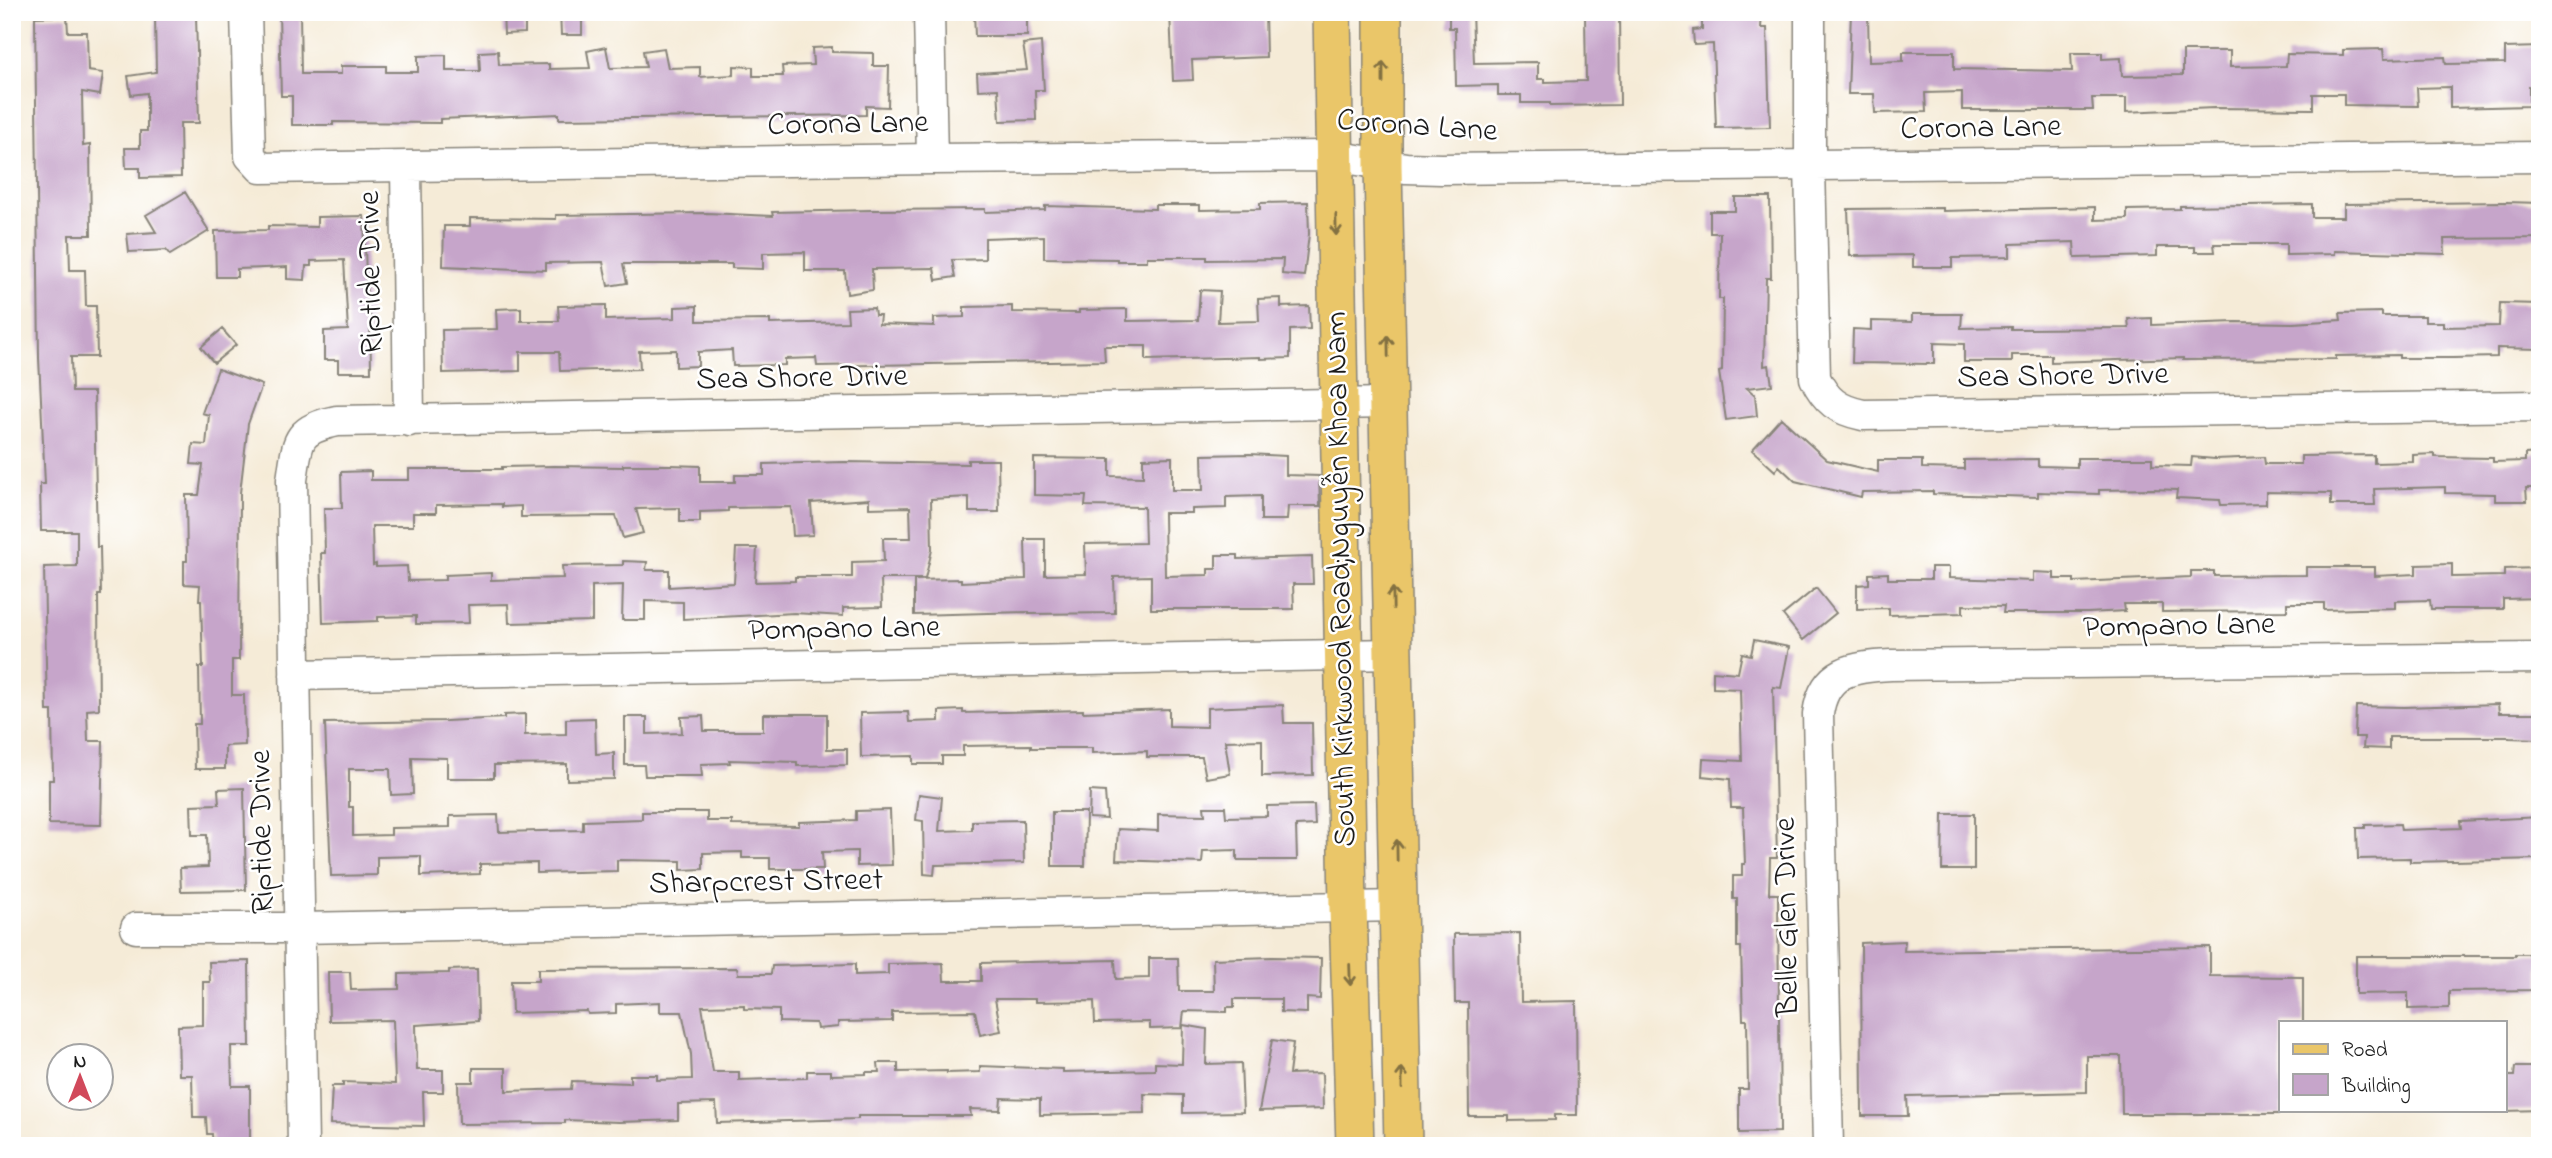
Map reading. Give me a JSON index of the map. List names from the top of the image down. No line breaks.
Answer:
{"streets":{"main road":["South Kirkwood Road;Nguyễn Khoa Nam"],"street":["Corona Lane","Riptide Drive","Sea Shore Drive","Pompano Lane","Sharpcrest Street","Belle Glen Drive"]},"crossings":[["Corona Lane","Riptide Drive"],["Corona Lane","Sea Shore Drive"],["Corona Lane","South Kirkwood Road;Nguyễn Khoa Nam"],["Riptide Drive","Sea Shore Drive"],["Riptide Drive","Pompano Lane"],["Riptide Drive","Sharpcrest Street"],["Sea Shore Drive","South Kirkwood Road;Nguyễn Khoa Nam"],["South Kirkwood Road;Nguyễn Khoa Nam","Pompano Lane"],["South Kirkwood Road;Nguyễn Khoa Nam","Sharpcrest Street"],["Pompano Lane","Belle Glen Drive"]],"legend":["Road","Building"],"north":"top"}
